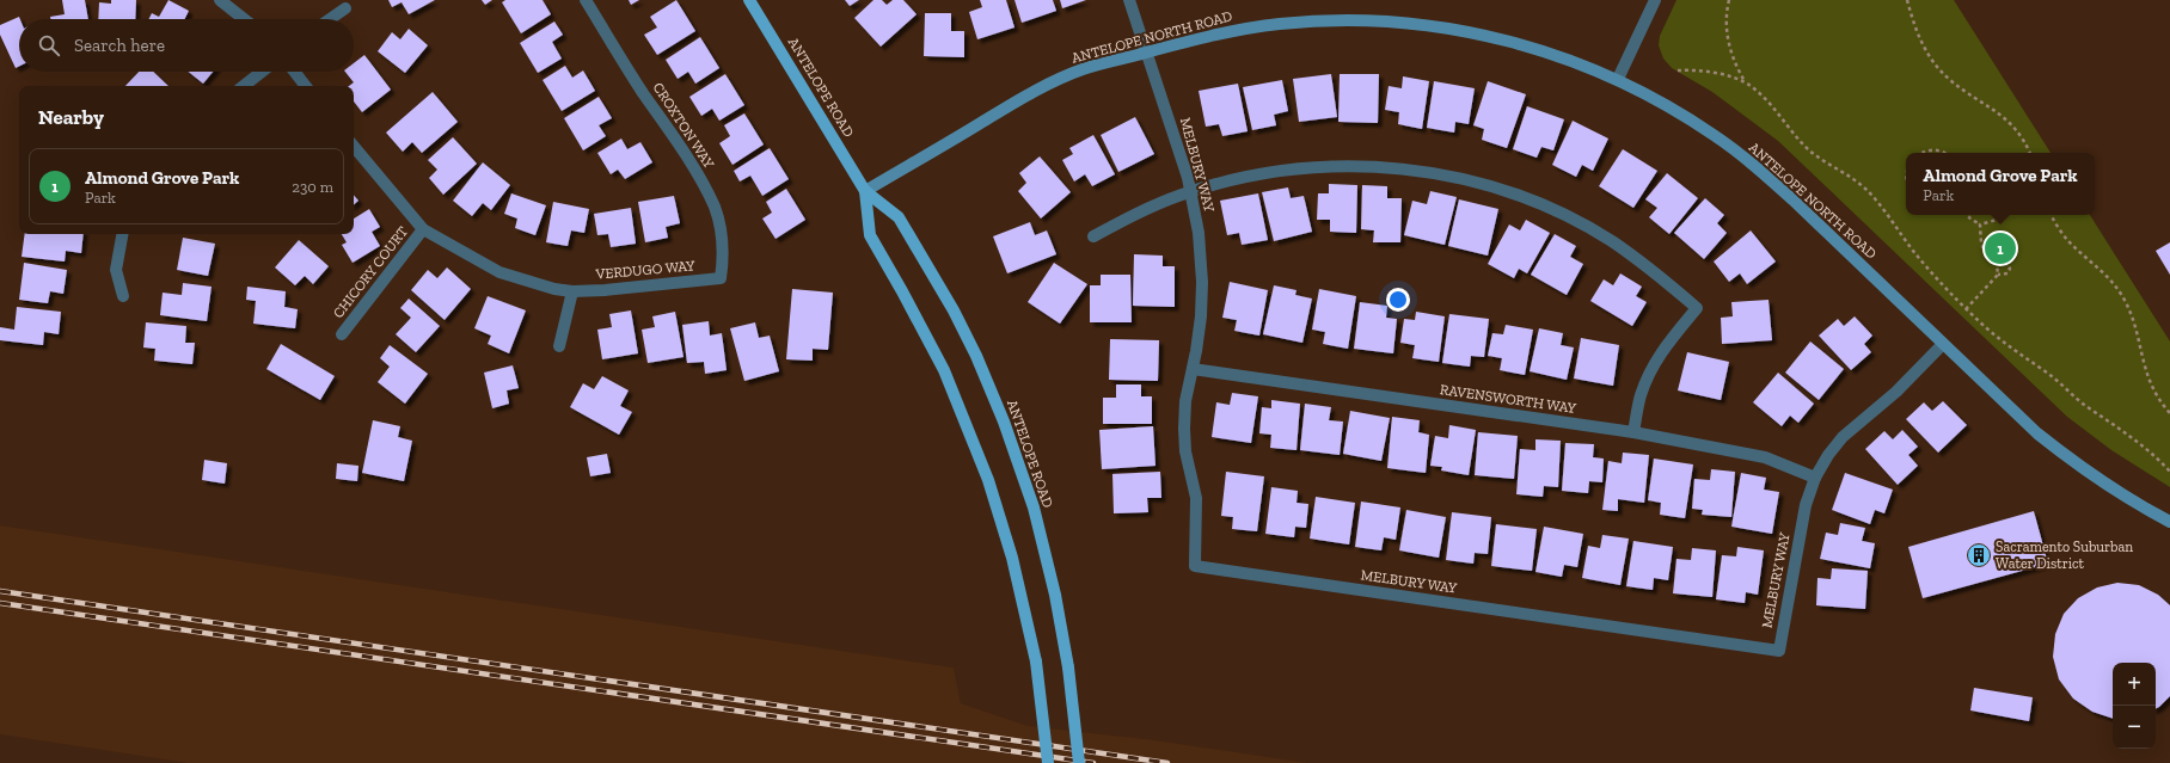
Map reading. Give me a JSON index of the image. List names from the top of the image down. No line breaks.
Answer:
{"streets":{"main road":["ANTELOPE NORTH ROAD","ANTELOPE ROAD"],"street":["CROXTON WAY","MELBURY WAY","VERDUGO WAY","CHICORY COURT","RAVENSWORTH WAY"]},"crossings":[["ANTELOPE NORTH ROAD","ANTELOPE ROAD"],["ANTELOPE NORTH ROAD","MELBURY WAY"],["CROXTON WAY","VERDUGO WAY"],["MELBURY WAY","RAVENSWORTH WAY"],["VERDUGO WAY","CHICORY COURT"]],"places":{"building":["Sacramento Suburban Water District"]},"page":{"search":"Search here","heading":"Nearby","list":[{"mark":"1","name":"Almond Grove Park","note":"Park","value":"230 m"}],"popup":["Almond Grove Park","Park"],"pins":"1","map_buttons":["+","−"]}}
